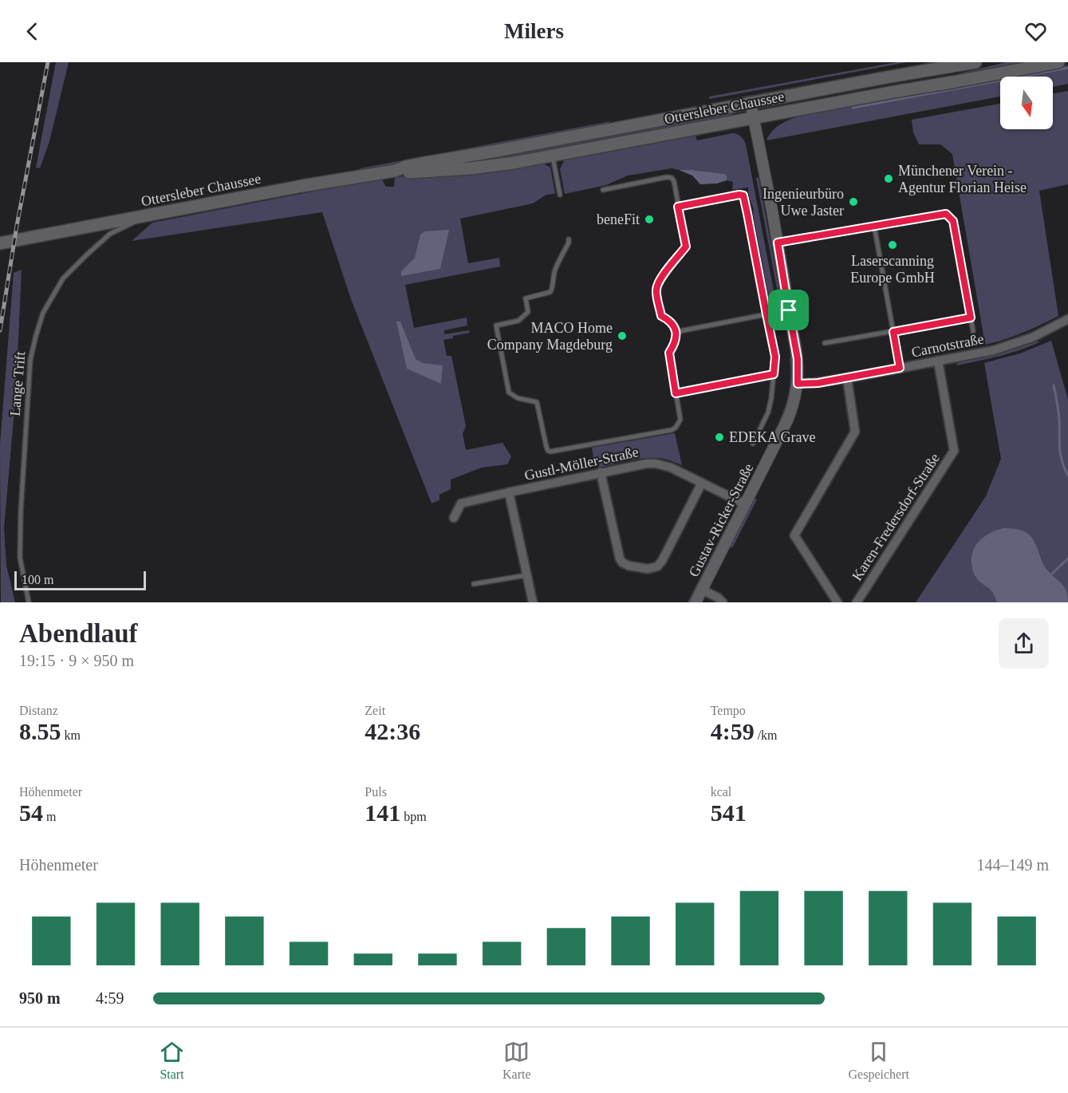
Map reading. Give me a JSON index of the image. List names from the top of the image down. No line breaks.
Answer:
{"streets":{"main road":["Ottersleber Chaussee"],"street":["Carnotstraße","Gustl-Möller-Straße","Karen-Fredersdorf-Straße","Gustav-Ricker-Straße"],"lane":["Lange Trift"]},"crossings":[["Ottersleber Chaussee","Lange Trift"],["Ottersleber Chaussee","Gustav-Ricker-Straße"],["Carnotstraße","Karen-Fredersdorf-Straße"],["Carnotstraße","Gustav-Ricker-Straße"],["Gustl-Möller-Straße","Gustav-Ricker-Straße"]],"places":["Münchener Verein - Agentur Florian Heise","Ingenieurbüro Uwe Jaster","beneFit","Laserscanning Europe GmbH","MACO Home Company Magdeburg","EDEKA Grave"],"scale_bar":"100 m","north":"bottom","page":{"header":"Milers","scale":"100 m","heading":["Abendlauf","19:15 · 9 × 950 m"],"stats":[["Distanz","8.55 km"],["Zeit","42:36"],["Tempo","4:59 /km"],["Höhenmeter","54 m"],["Puls","141 bpm"],["kcal","541"]],"chart":["Höhenmeter","144–149 m"],"list":[{"name":"950 m","note":"4:59"}],"tabs":["Start","Karte","Gespeichert"]}}
